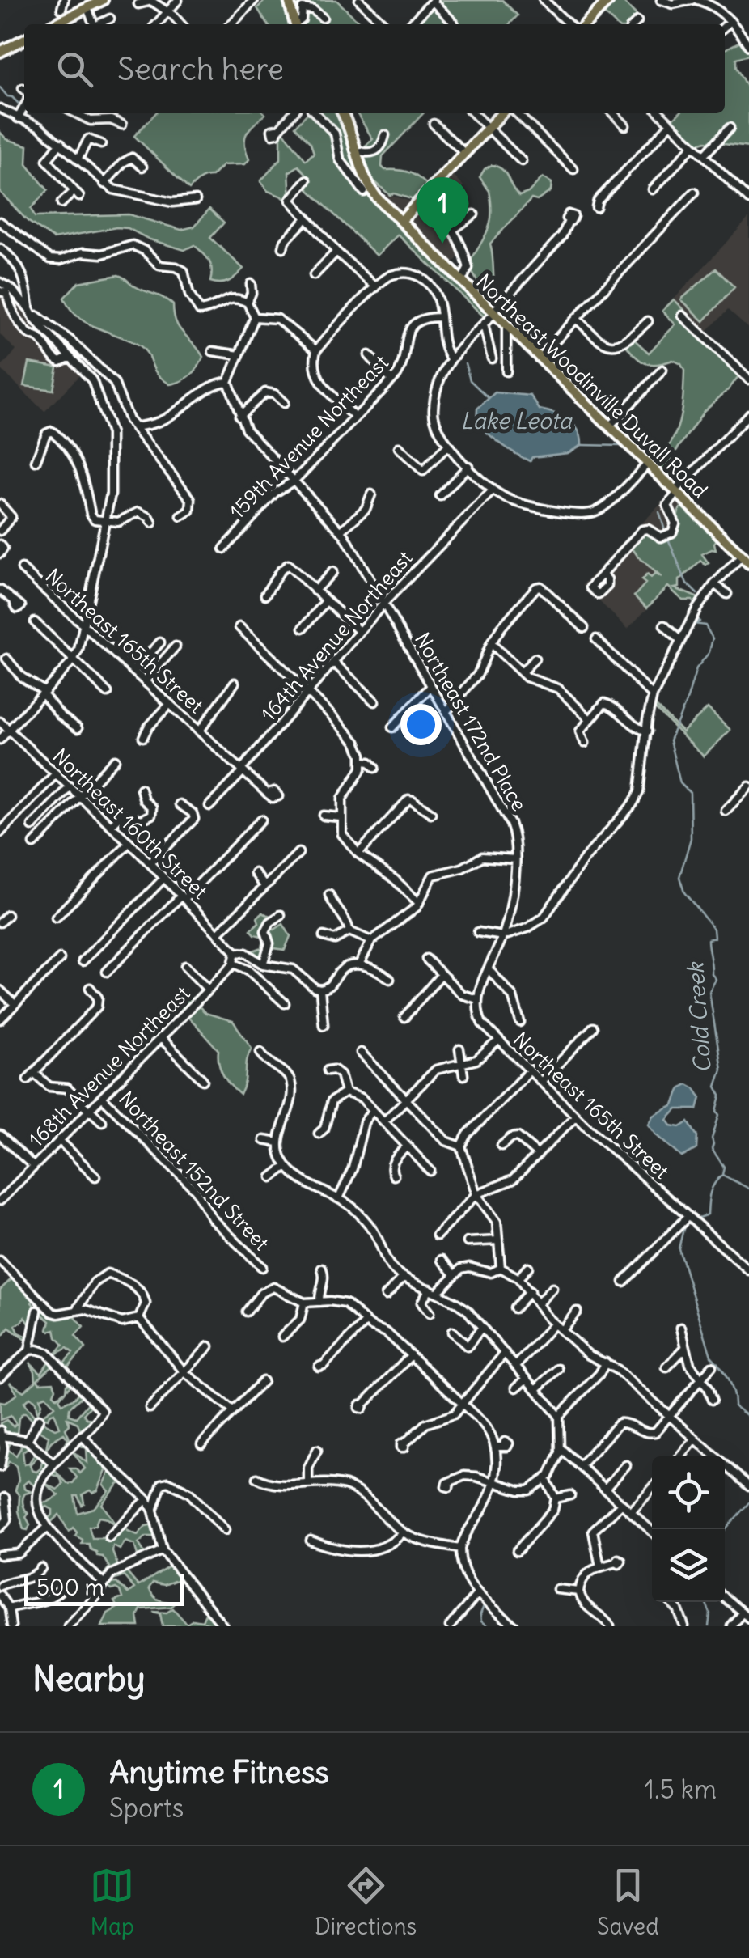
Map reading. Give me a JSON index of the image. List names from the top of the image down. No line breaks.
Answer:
{"streets":{"main road":["Northeast Woodinville Duvall Road"],"street":["159th Avenue Northeast","164th Avenue Northeast","Northeast 165th Street","Northeast 172nd Place","Northeast 160th Street","168th Avenue Northeast","Northeast 152nd Street"]},"crossings":[["159th Avenue Northeast","Northeast 172nd Place"],["164th Avenue Northeast","Northeast 165th Street"],["164th Avenue Northeast","Northeast 172nd Place"],["Northeast 165th Street","Northeast 172nd Place"],["168th Avenue Northeast","Northeast 152nd Street"]],"water":["Lake Leota","Cold Creek"],"scale_bar":"500 m","page":{"search":"Search here","pins":"1","scale":"500 m","heading":"Nearby","list":[{"mark":"1","name":"Anytime Fitness","note":"Sports","value":"1.5 km"}],"nav":["Map","Directions","Saved"]}}
